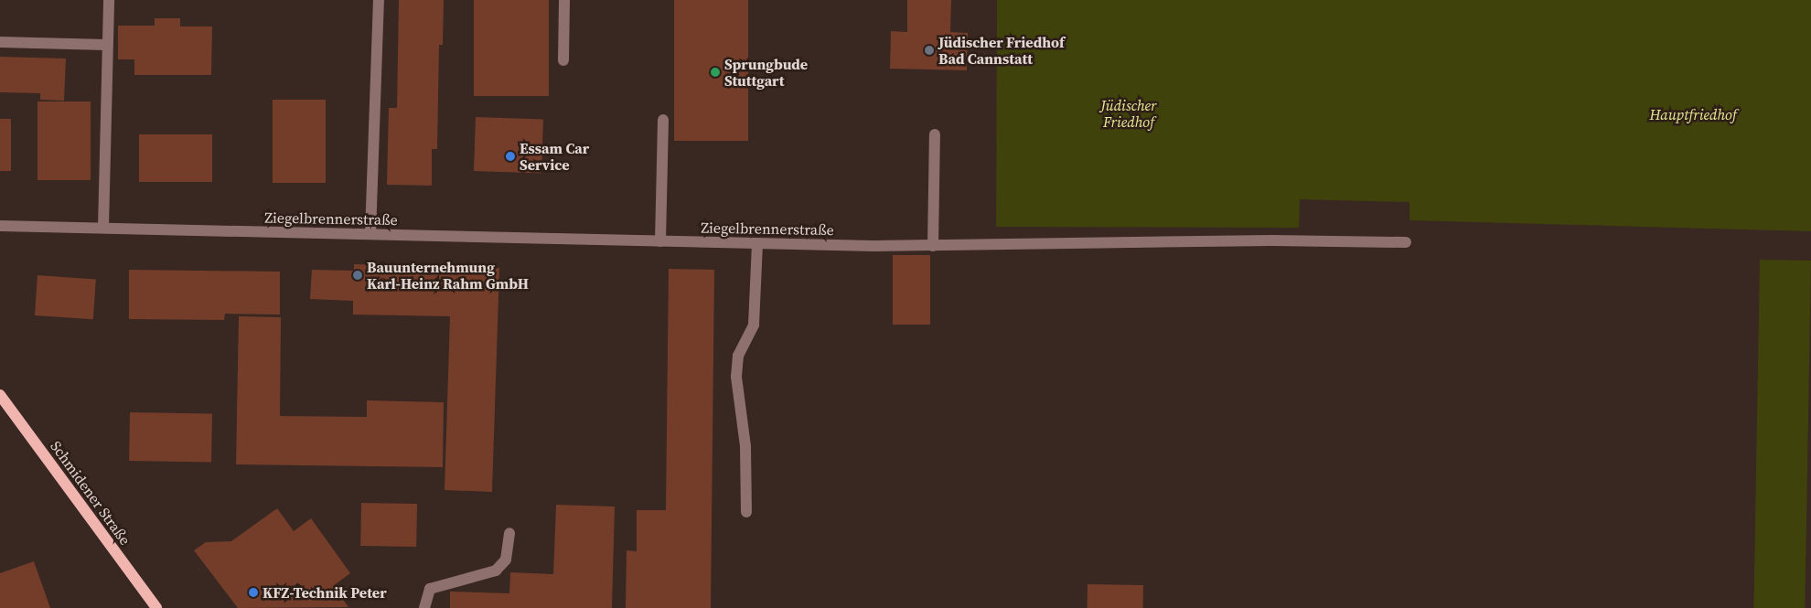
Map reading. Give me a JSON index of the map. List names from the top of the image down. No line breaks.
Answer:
{"streets":{"main road":["Schmidener Straße"],"street":["Ziegelbrennerstraße"]},"parks":["Jüdischer Friedhof","Hauptfriedhof"],"places":["Jüdischer Friedhof Bad Cannstatt","Sprungbude Stuttgart","Essam Car Service","Bauunternehmung Karl-Heinz Rahm GmbH","KFZ-Technik Peter"]}
